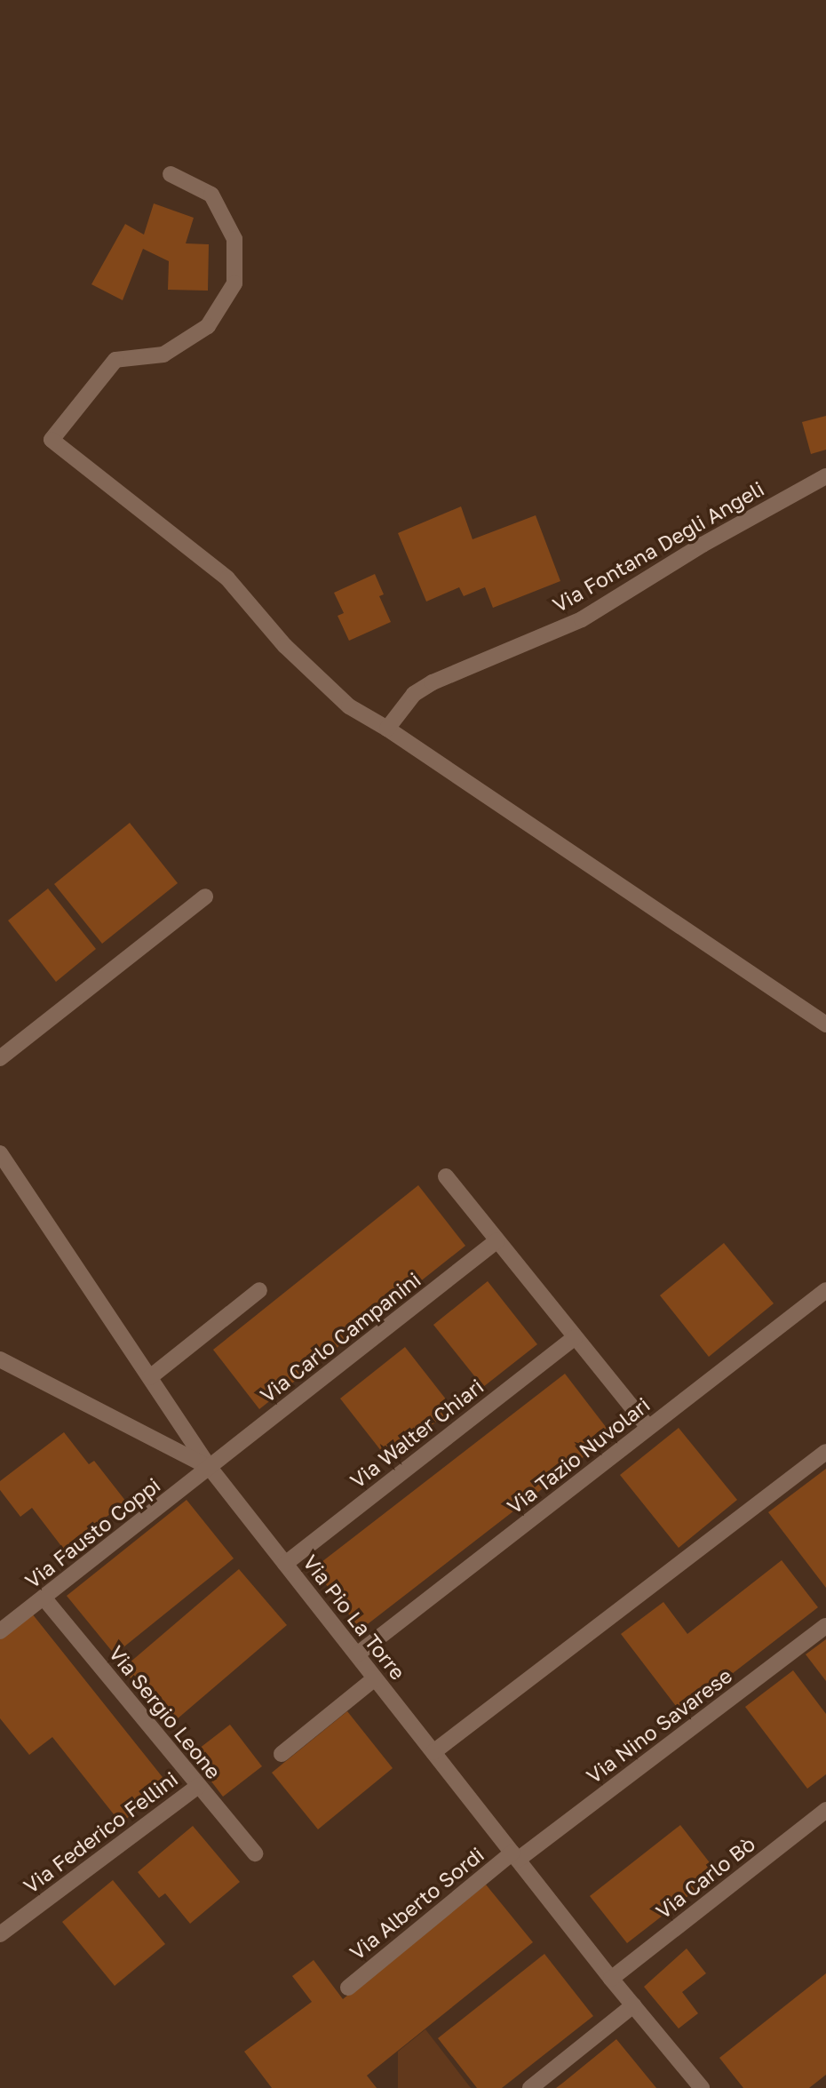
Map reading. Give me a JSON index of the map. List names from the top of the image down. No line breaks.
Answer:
{"streets":{"street":["Via Fontana Degli Angeli","Via Carlo Campanini","Via Walter Chiari","Via Tazio Nuvolari","Via Fausto Coppi","Via Pio La Torre","Via Sergio Leone","Via Nino Savarese","Via Federico Fellini","Via Carlo Bò","Via Alberto Sordi"]},"crossings":[["Via Carlo Campanini","Via Fausto Coppi"],["Via Carlo Campanini","Via Pio La Torre"],["Via Walter Chiari","Via Pio La Torre"],["Via Tazio Nuvolari","Via Pio La Torre"],["Via Fausto Coppi","Via Pio La Torre"],["Via Fausto Coppi","Via Sergio Leone"],["Via Pio La Torre","Via Nino Savarese"],["Via Pio La Torre","Via Carlo Bò"],["Via Pio La Torre","Via Alberto Sordi"],["Via Sergio Leone","Via Federico Fellini"],["Via Nino Savarese","Via Alberto Sordi"]]}
